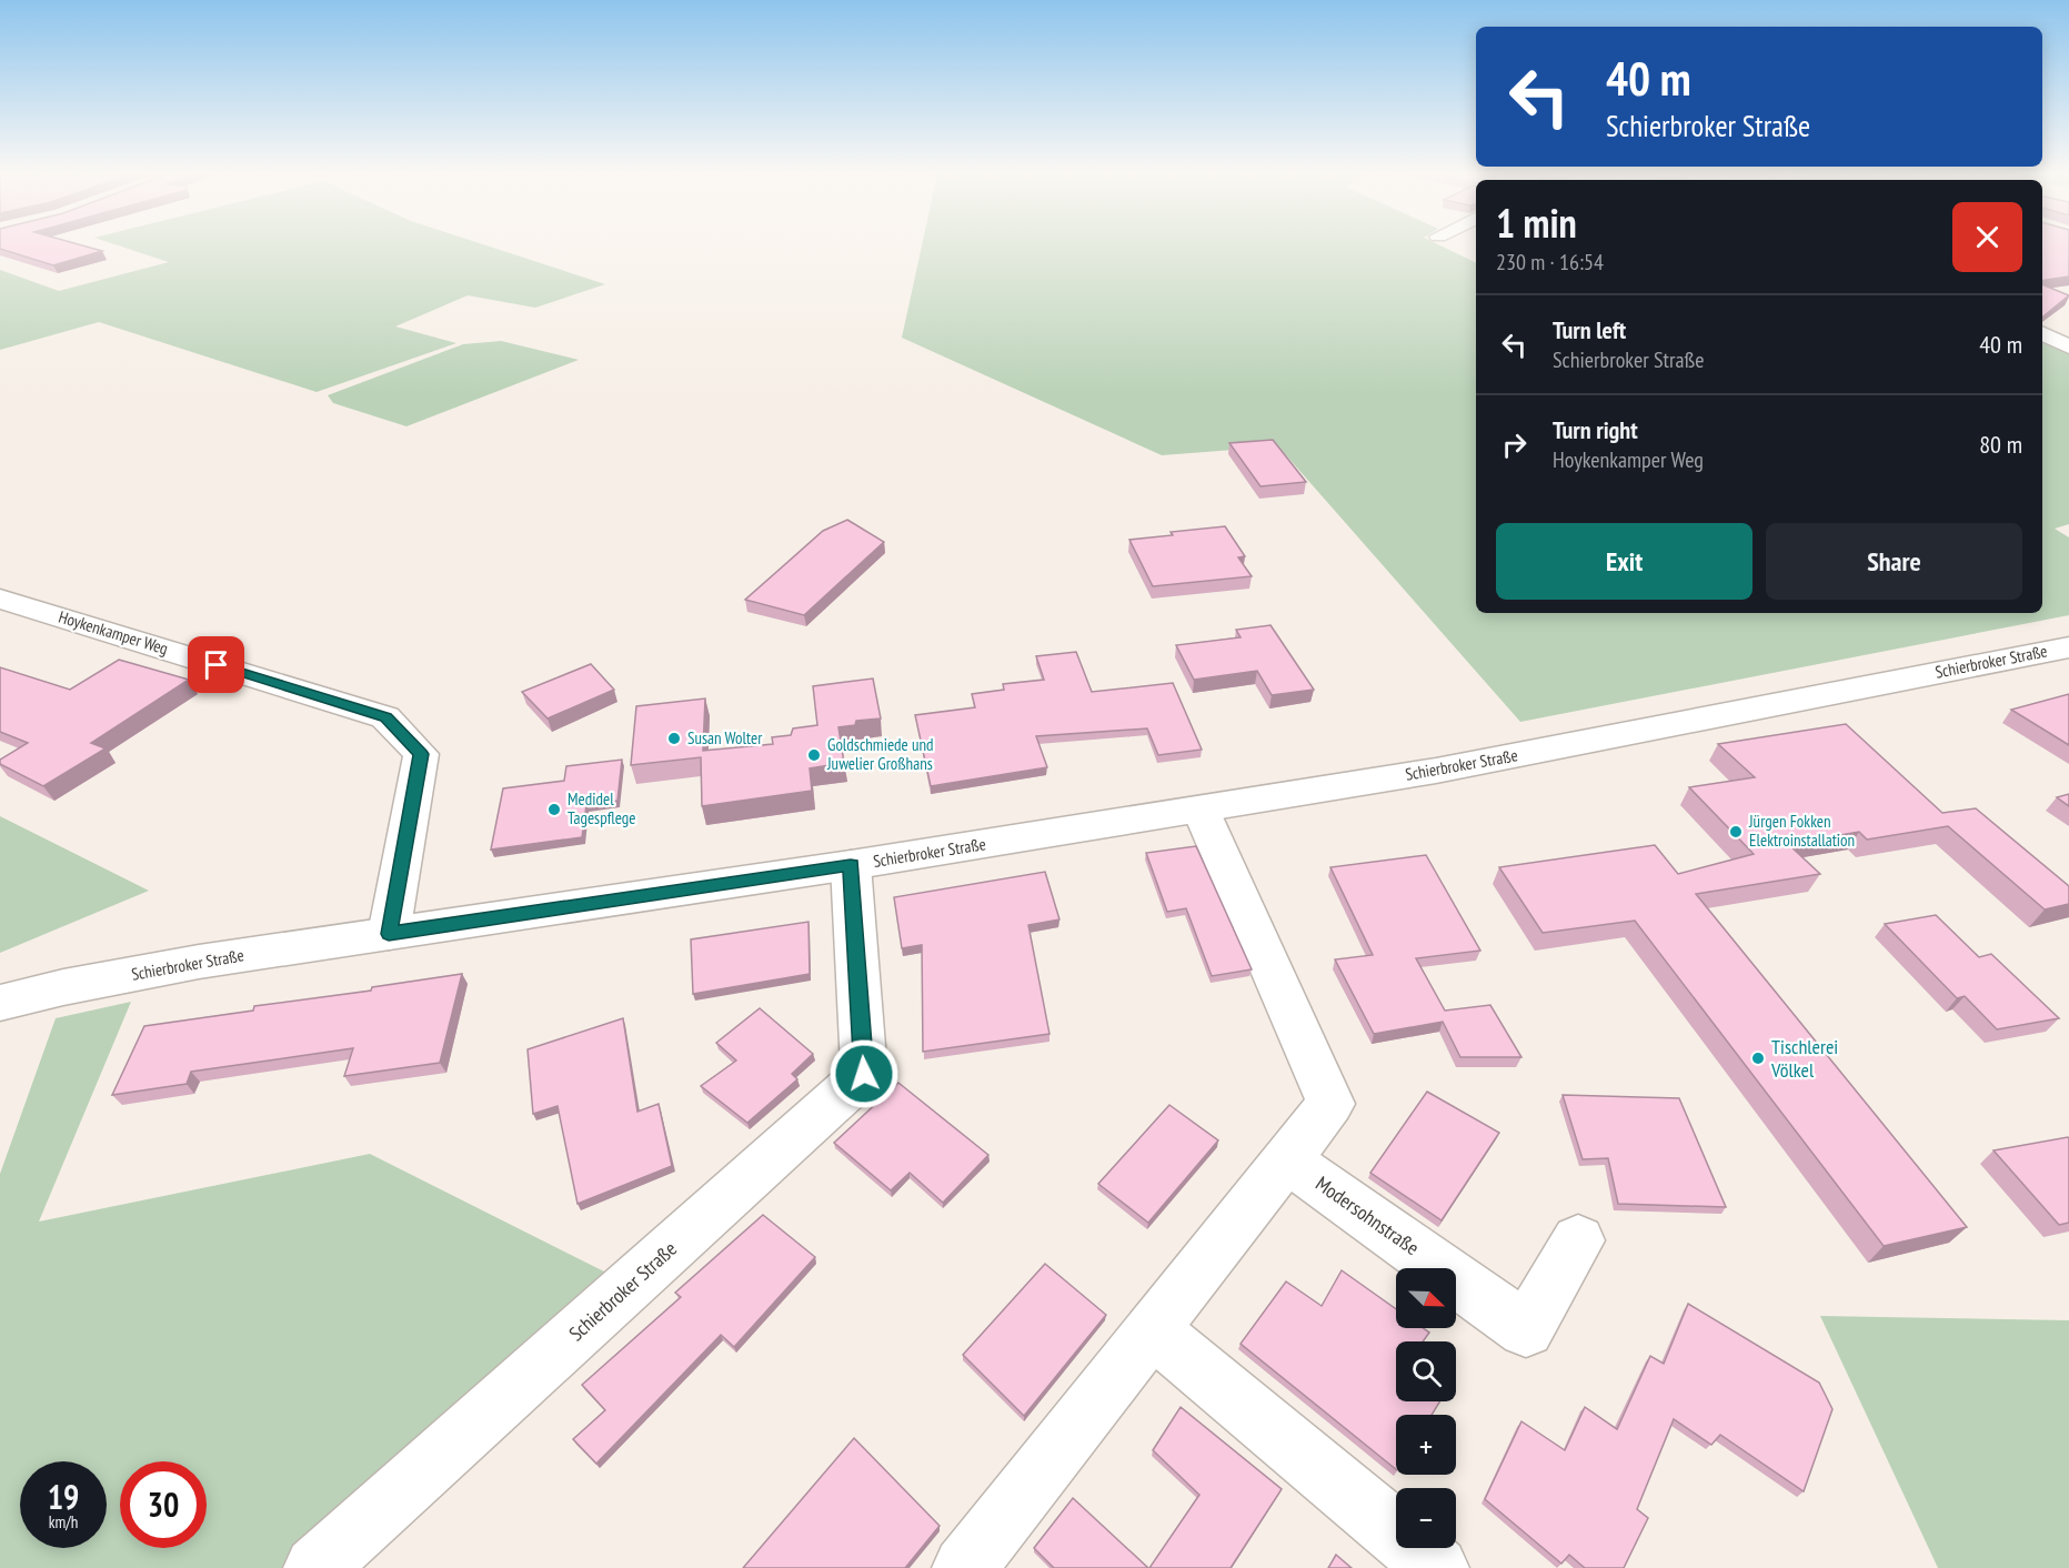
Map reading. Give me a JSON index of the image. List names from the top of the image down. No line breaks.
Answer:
{"streets":{"street":["Hoykenkamper Weg","Schierbroker Straße","Modersohnstraße"]},"crossings":[["Hoykenkamper Weg","Schierbroker Straße"]],"places":["Susan Wolter","Goldschmiede und Juwelier Großhans","Medidel Tagespflege","Jürgen Fokken Elektroinstallation","Tischlerei Völkel"],"north":"bottom right","page":{"turn":["40 m","Schierbroker Straße"],"heading":["1 min","230 m · 16:54"],"list":[{"name":"Turn left","note":"Schierbroker Straße","value":"40 m"},{"name":"Turn right","note":"Hoykenkamper Weg","value":"80 m"}],"buttons":["Exit","Share"],"map_buttons":["+","−"],"speed":"19 km/h","limit":"30"}}
